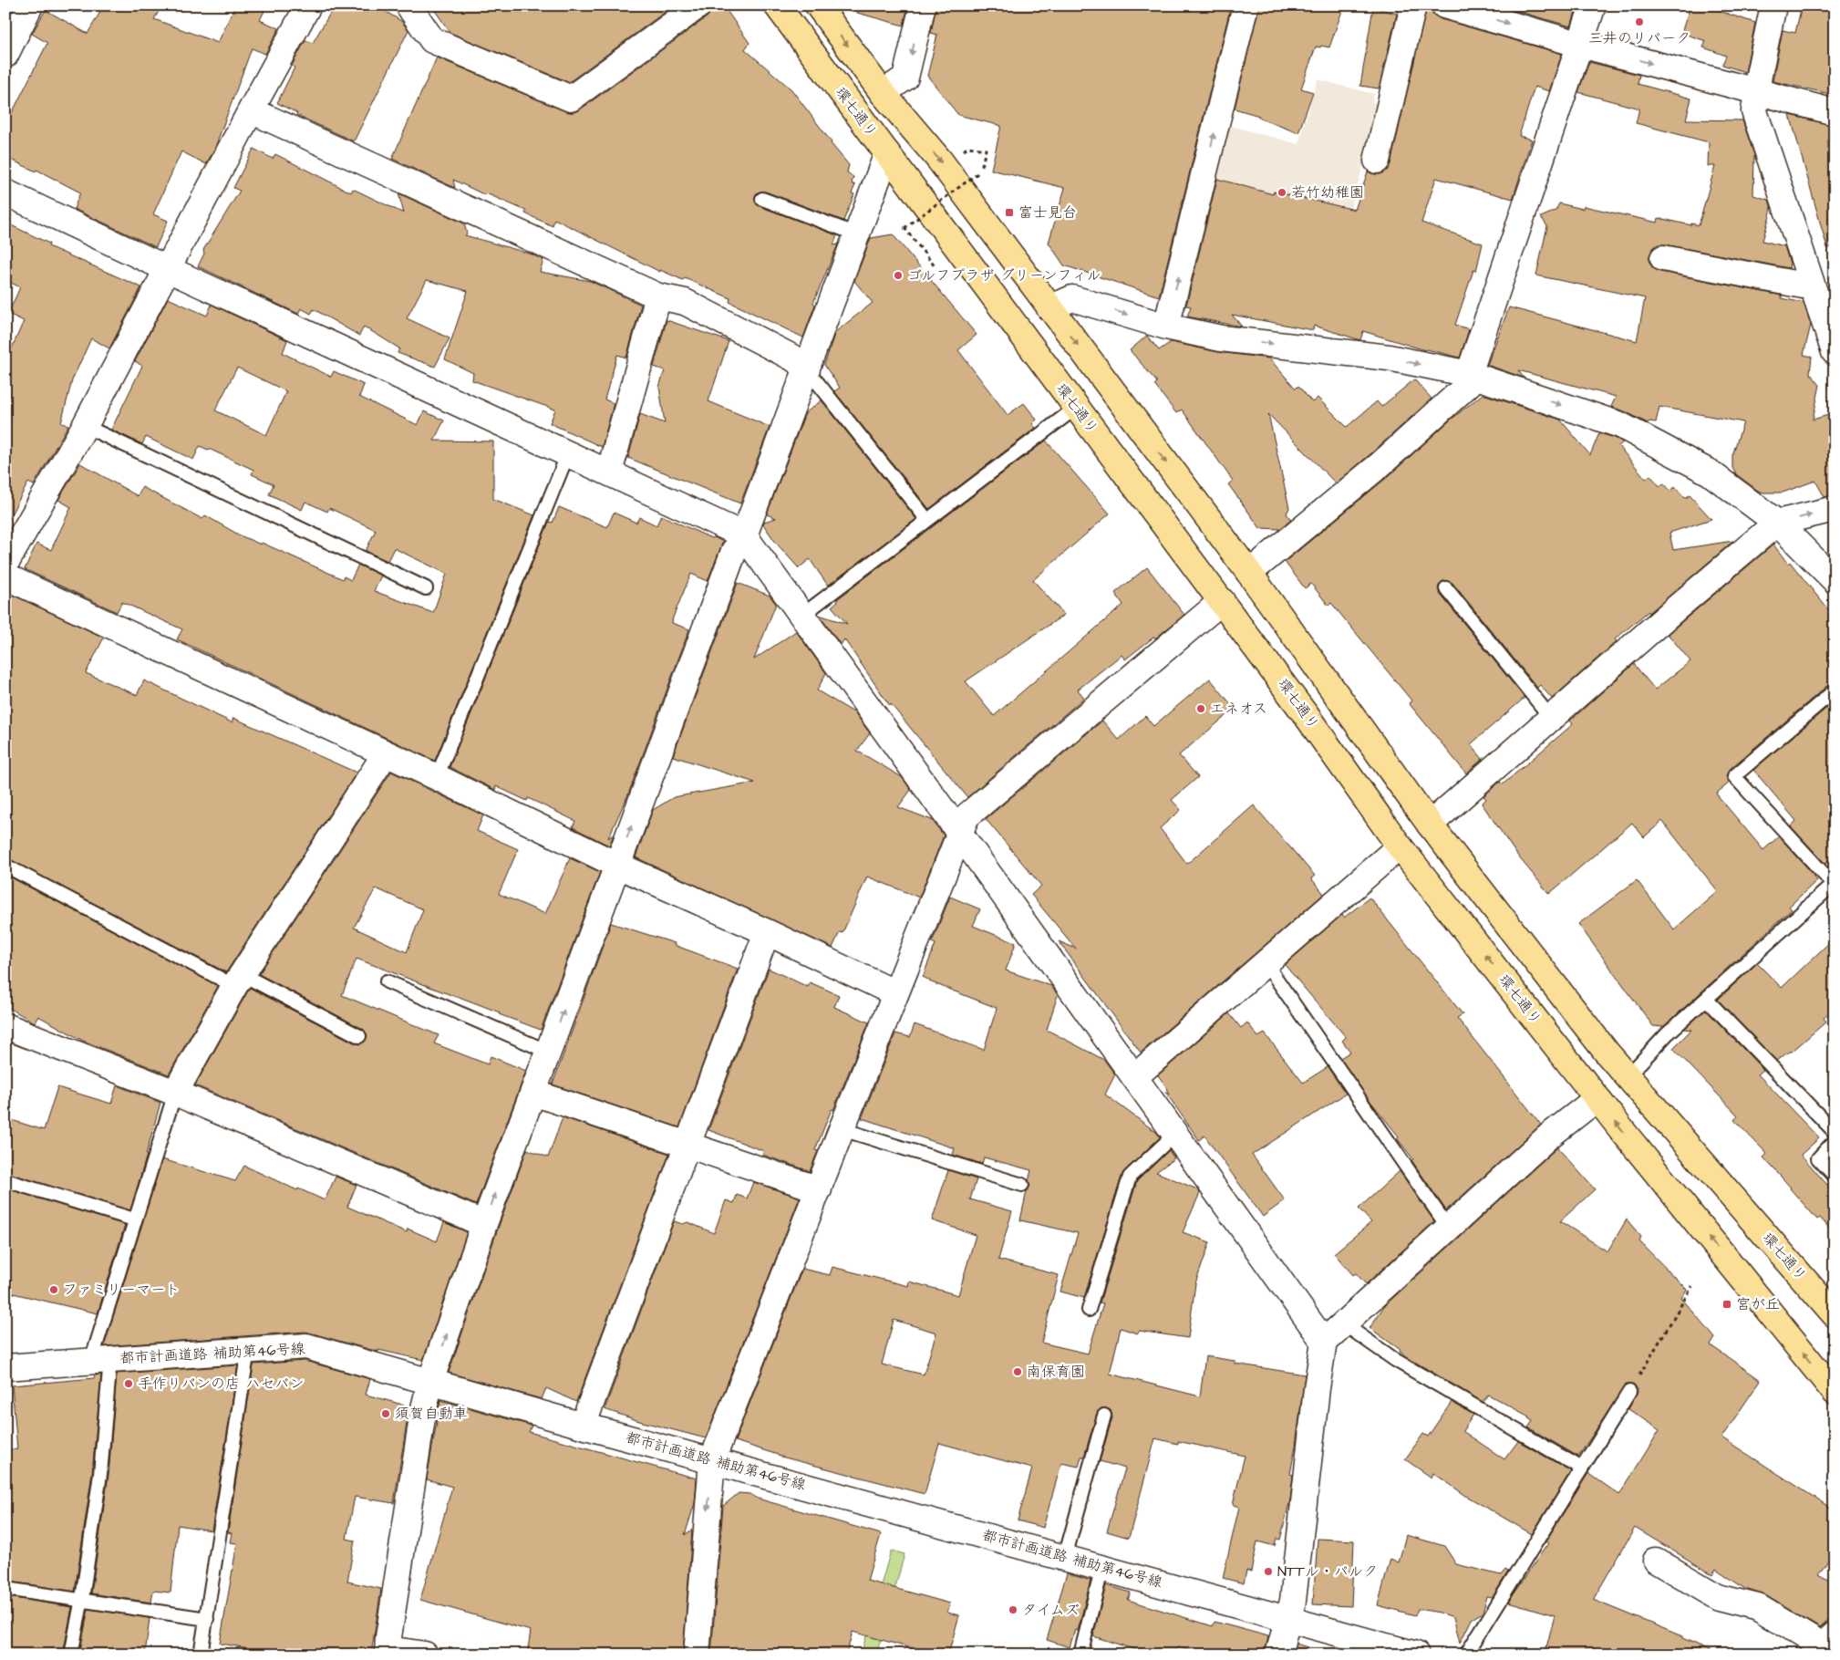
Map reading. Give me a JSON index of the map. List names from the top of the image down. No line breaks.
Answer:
{"streets":{"main road":["環七通り"],"street":["都市計画道路 補助第46号線"]},"places":{"other":["三井のリパーク","若竹幼稚園","ゴルフプラザ グリーンフィル","エネオス","ファミリーマート","南保育園","手作りパンの店 ハセパン","須賀自動車","NTTル・パルク","タイムズ"],"transit":["富士見台","宮が丘"]}}
